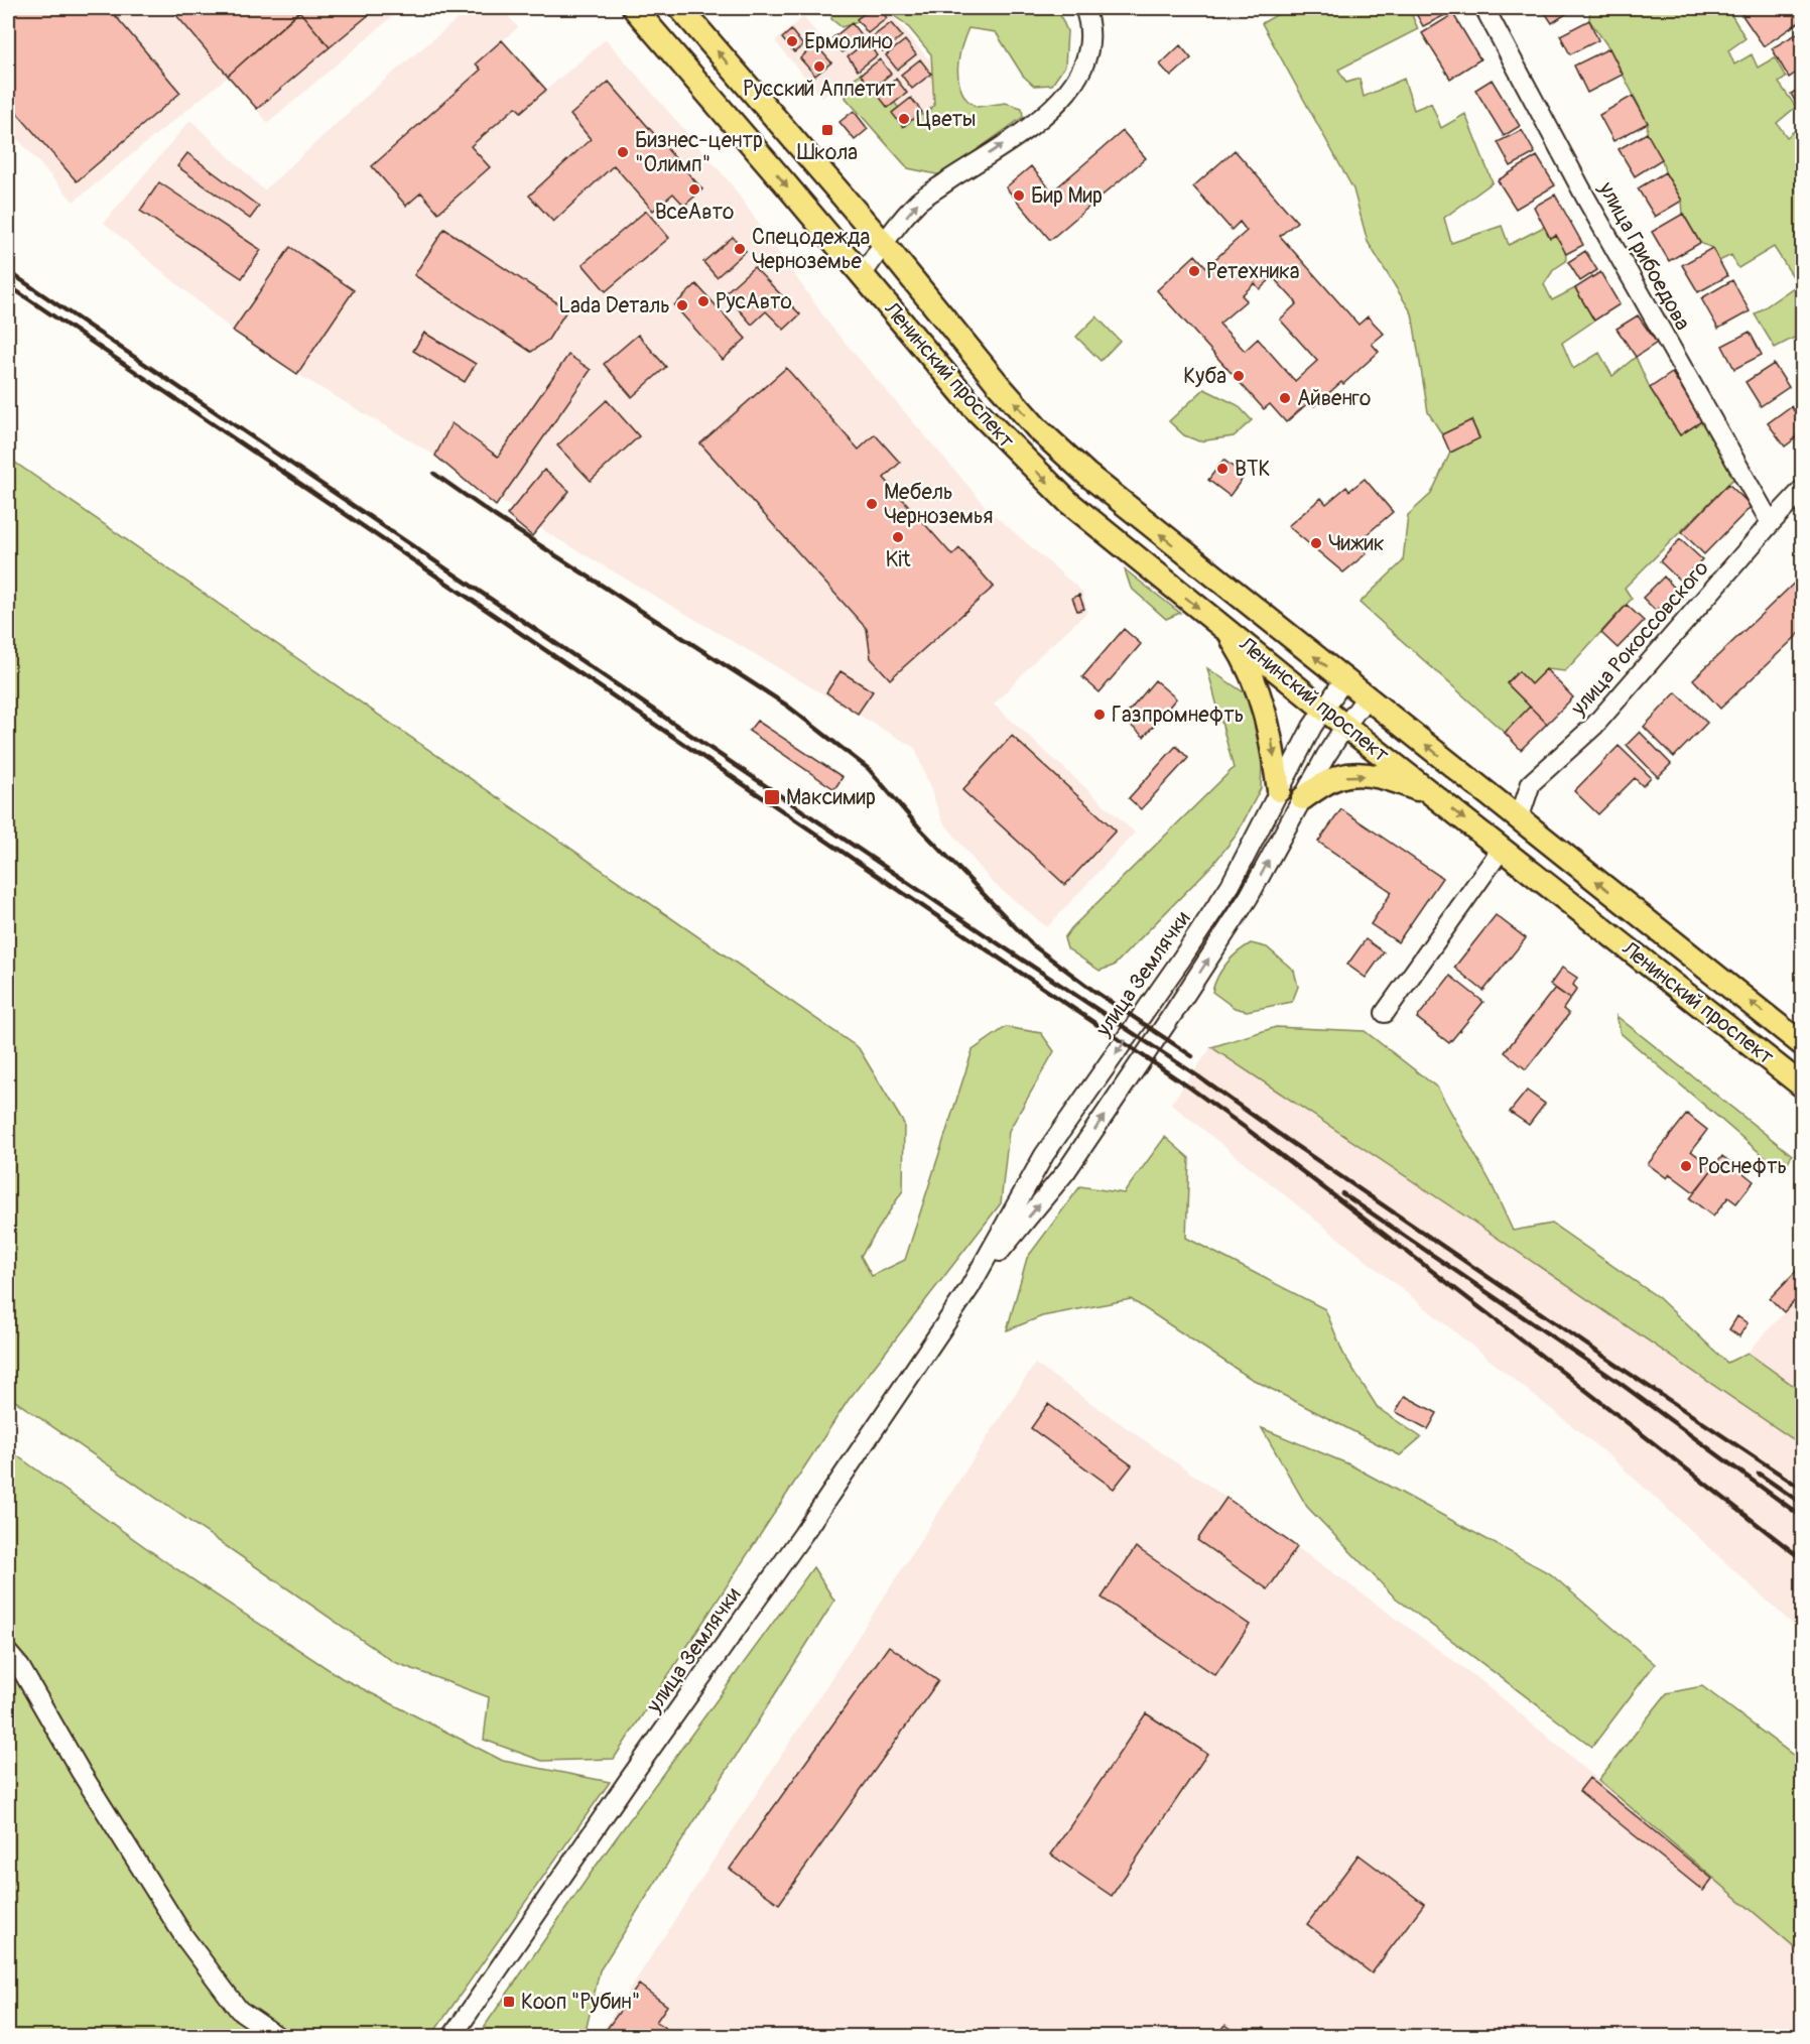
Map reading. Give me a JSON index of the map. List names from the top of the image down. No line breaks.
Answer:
{"streets":{"main road":["Ленинский проспект"],"street":["улица Грибоедова","улица Рокоссовского","улица Землячки"]},"crossings":[["улица Грибоедова","улица Рокоссовского"],["Ленинский проспект","улица Рокоссовского"],["Ленинский проспект","улица Землячки"]],"places":{"other":["Ермолино","Русский Аппетит","Цветы","Бизнес-центр \"Олимп\"","ВсеАвто","Бир Мир","Спецодежда Черноземье","Ретехника","РусАвто","Lada Dеталь","Куба","Айвенго","ВТК","Мебель Черноземья","Kit","Чижик","Газпромнефть","Роснефть"],"transit":["Школа","Максимир","Кооп \"Рубин\""]}}
